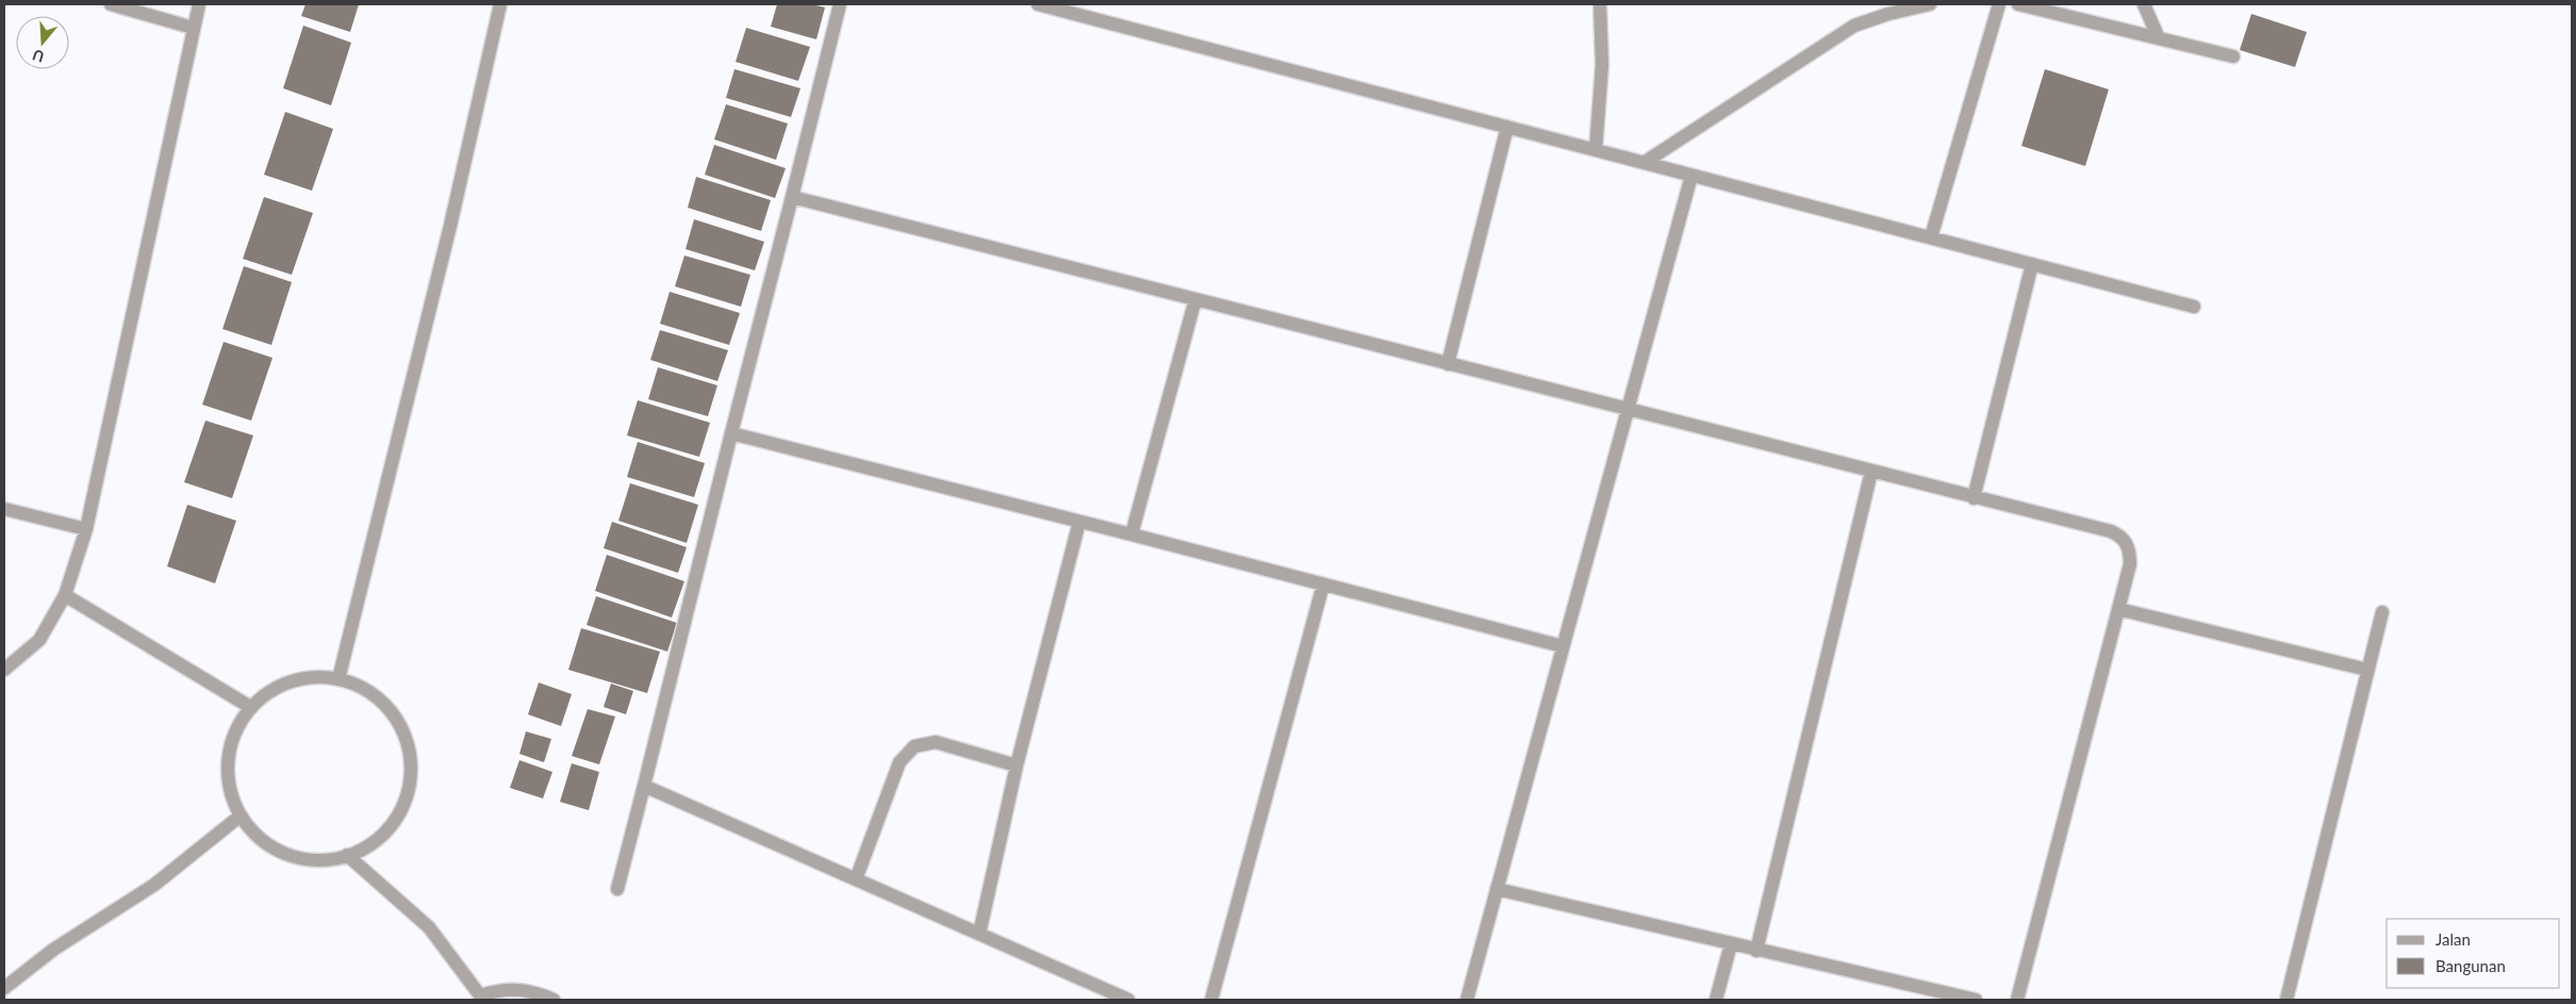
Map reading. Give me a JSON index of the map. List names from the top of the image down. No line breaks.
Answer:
{"legend":["Jalan","Bangunan"],"north":"bottom"}
